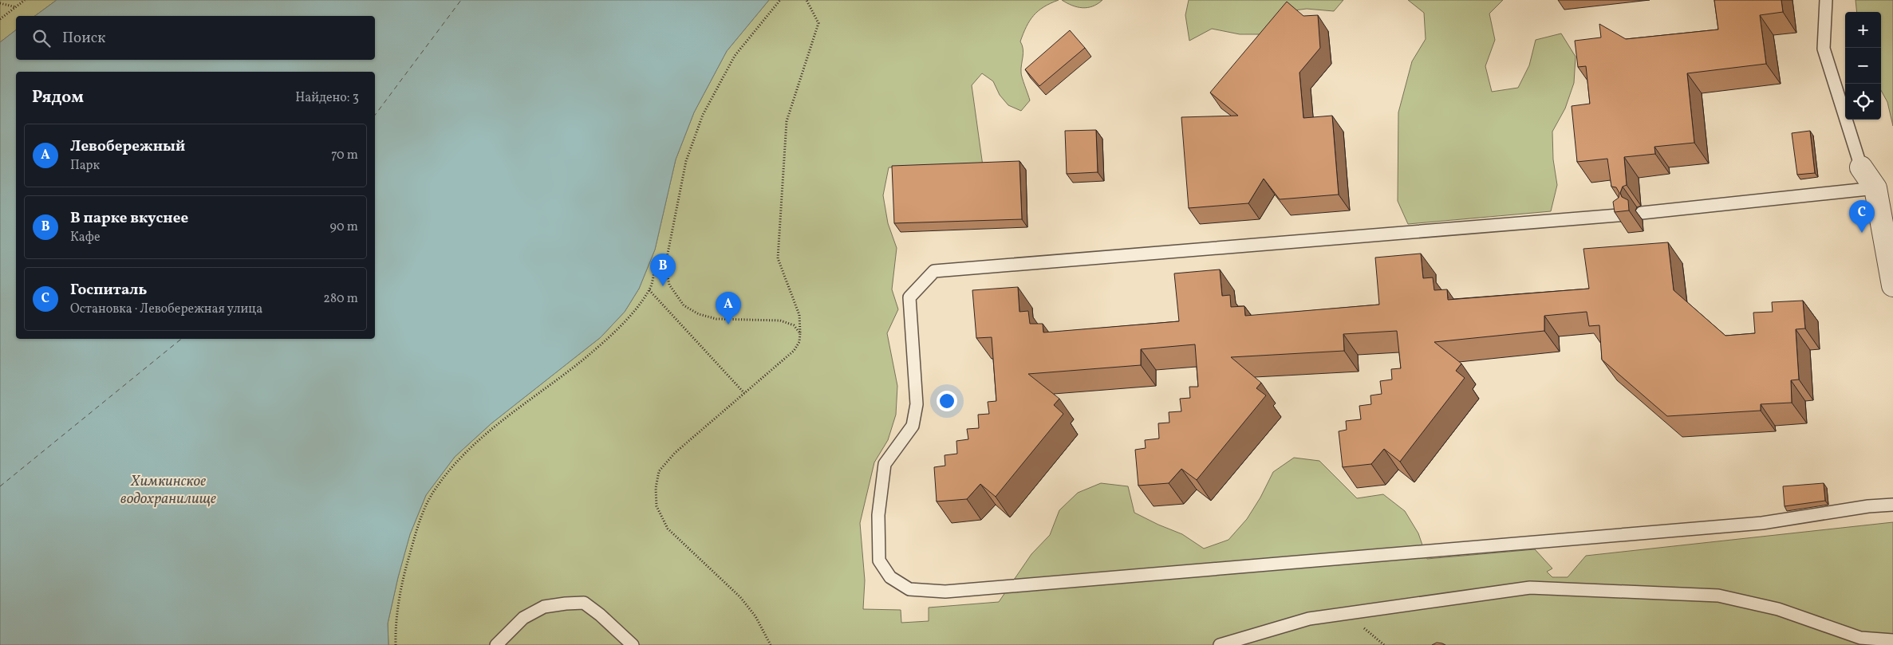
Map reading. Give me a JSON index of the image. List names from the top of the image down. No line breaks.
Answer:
{"water":["Химкинское водохранилище"],"page":{"map_buttons":["+","−"],"search":"Поиск","heading":["Рядом","Найдено: 3"],"list":[{"mark":"A","name":"Левобережный","note":"Парк","value":"70 m"},{"mark":"B","name":"В парке вкуснее","note":"Кафе","value":"90 m"},{"mark":"C","name":"Госпиталь","note":"Остановка · Левобережная улица","value":"280 m"}],"pins":["C","B","A"]}}
